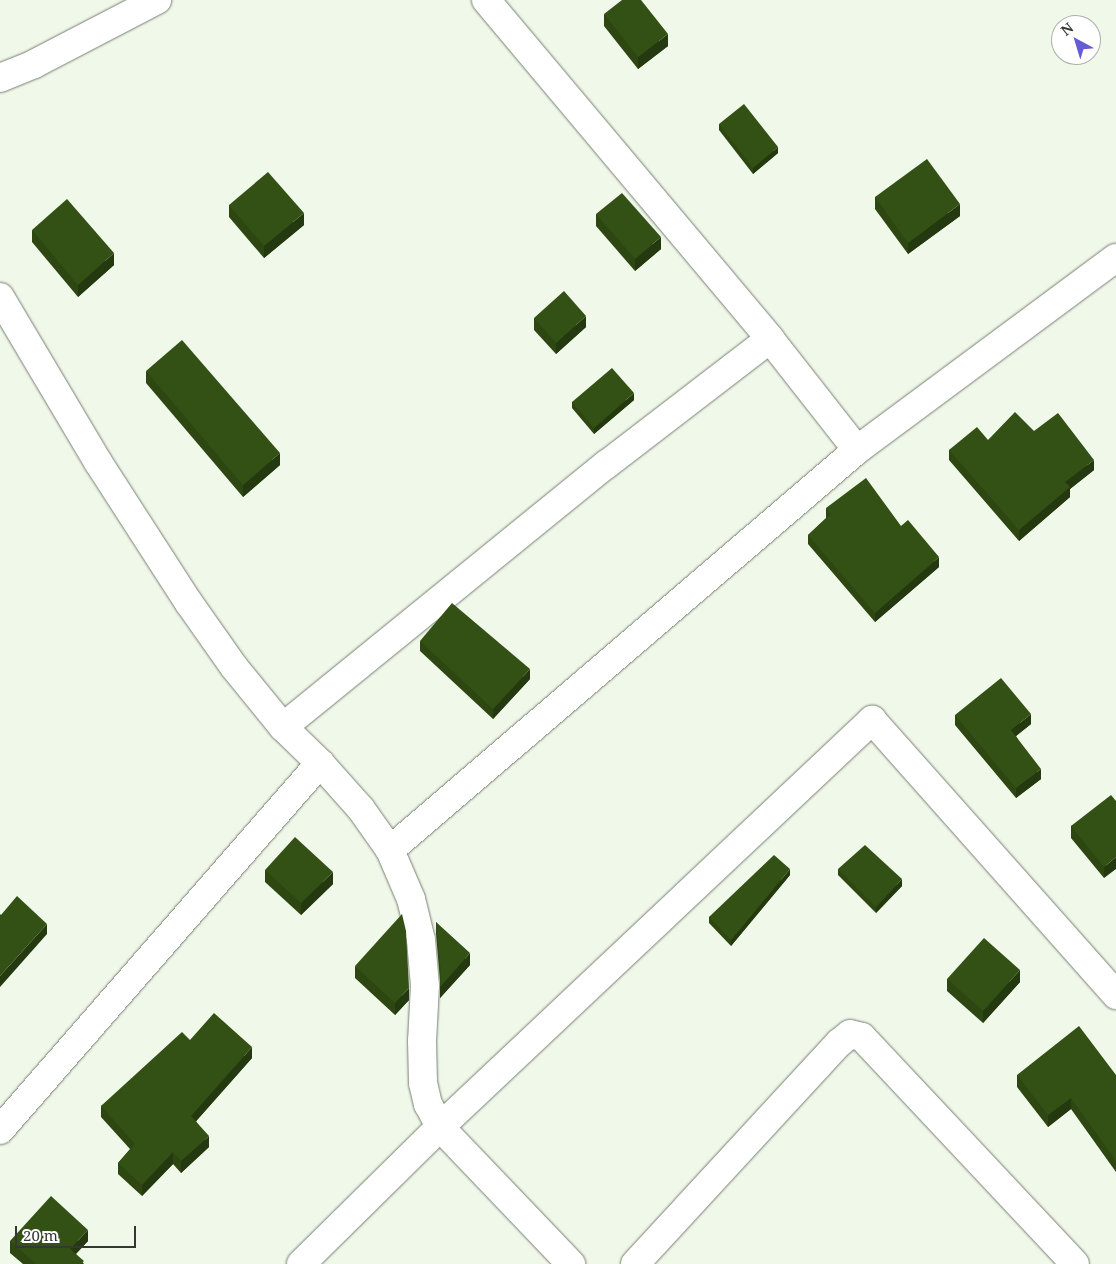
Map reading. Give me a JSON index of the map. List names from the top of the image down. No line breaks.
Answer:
{"scale_bar":"20 m","north":"top left"}
